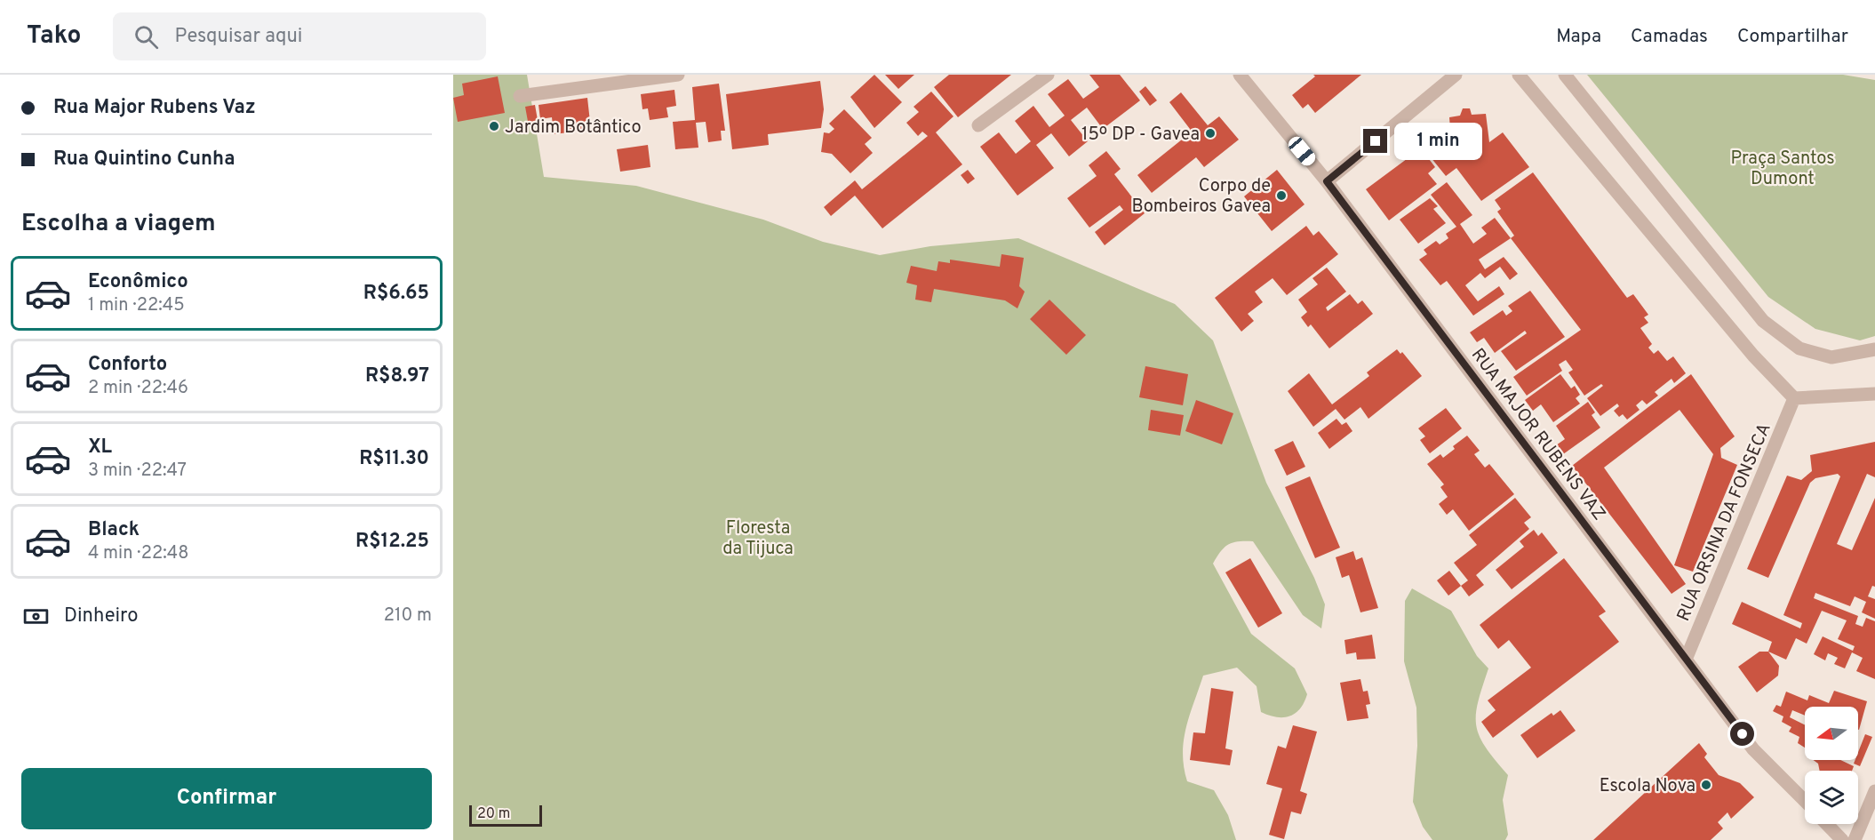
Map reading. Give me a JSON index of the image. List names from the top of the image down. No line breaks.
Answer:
{"streets":{"street":["RUA MAJOR RUBENS VAZ","RUA ORSINA DA FONSECA"]},"crossings":[["RUA MAJOR RUBENS VAZ","RUA ORSINA DA FONSECA"]],"parks":["Praça Santos Dumont","Floresta da Tijuca"],"places":["Jardim Botântico","15º DP - Gavea","Corpo de Bombeiros Gavea","Escola Nova"],"scale_bar":"20 m","north":"left","page":{"header":"Tako","search":"Pesquisar aqui","nav":["Mapa","Camadas","Compartilhar"],"banner":["Rua Major Rubens Vaz","Rua Quintino Cunha"],"bubble":"1 min","heading":"Escolha a viagem","list":[{"name":"Econômico","note":"1 min · 22:45","value":"R$6.65"},{"name":"Conforto","note":"2 min · 22:46","value":"R$8.97"},{"name":"XL","note":"3 min · 22:47","value":"R$11.30"},{"name":"Black","note":"4 min · 22:48","value":"R$12.25"}],"pay":["Dinheiro","210 m"],"buttons":"Confirmar","scale":"20 m"}}
